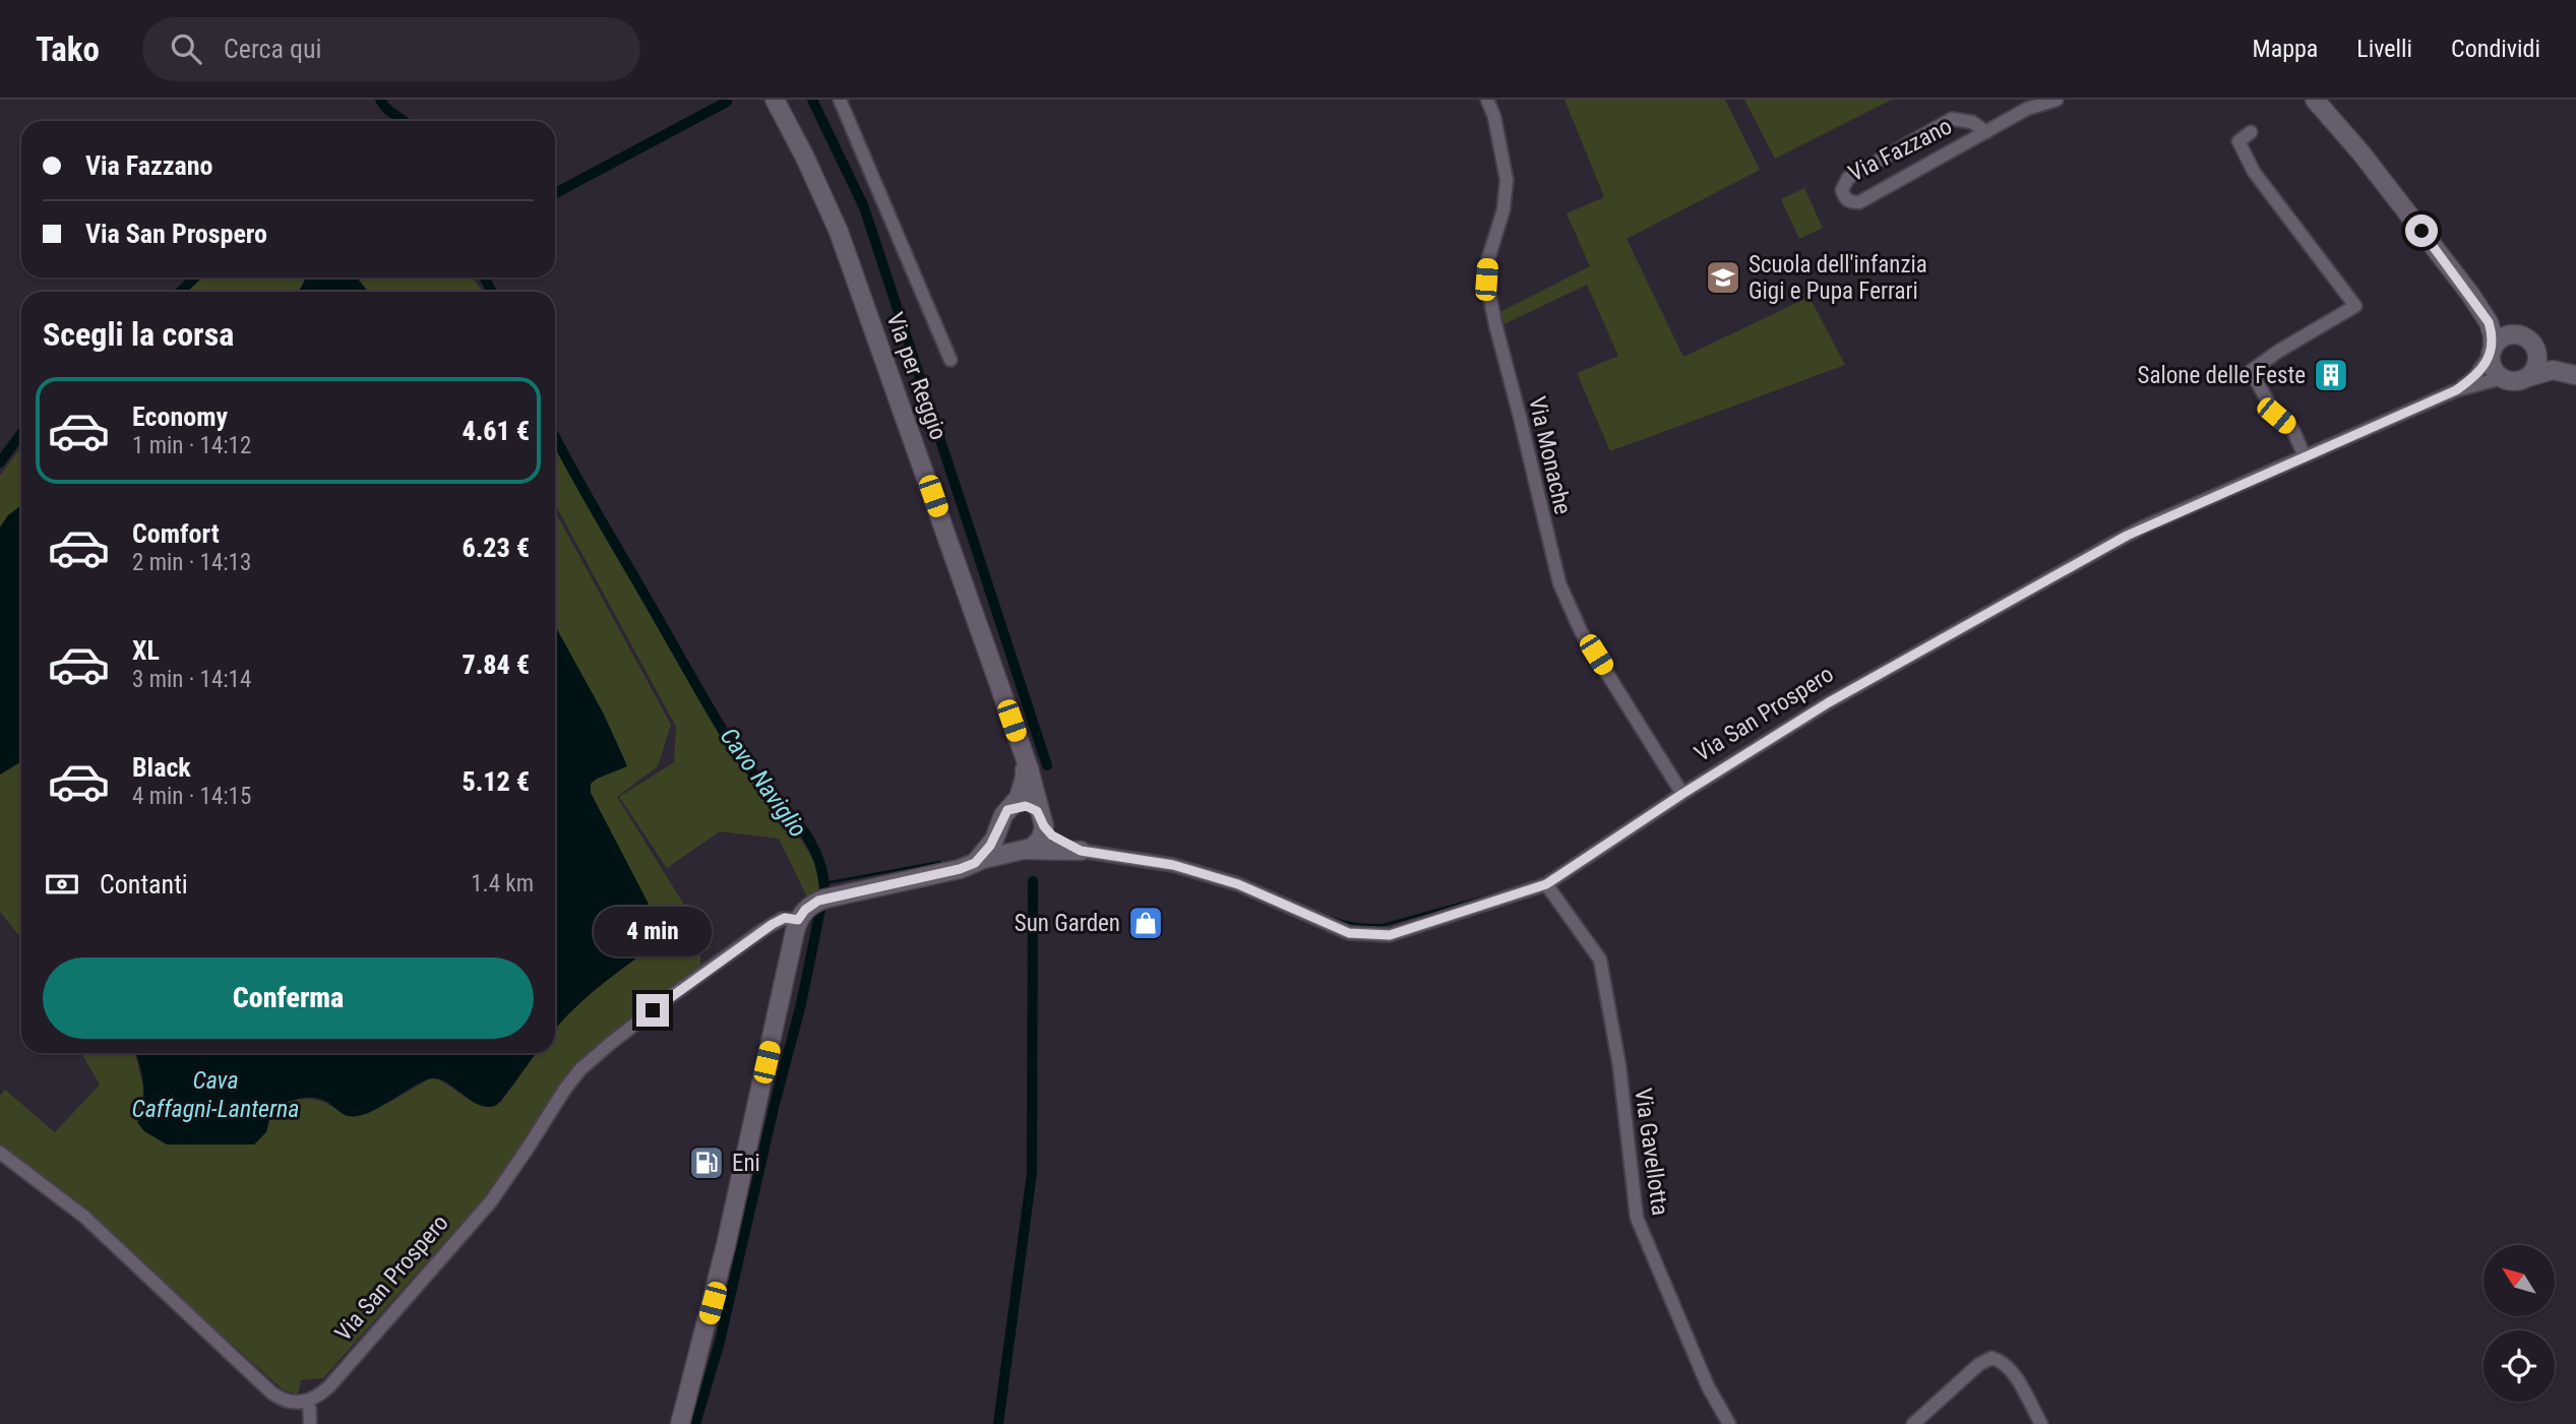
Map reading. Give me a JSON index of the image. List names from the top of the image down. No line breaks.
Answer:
{"streets":{"main road":["Via per Reggio","Via San Prospero"],"street":["Via Fazzano","Via Monache","Via Gavellotta"]},"crossings":[["Via per Reggio","Via San Prospero"],["Via Monache","Via San Prospero"],["Via San Prospero","Via Gavellotta"]],"water":["Cavo Naviglio","Cava Caffagni-Lanterna"],"places":{"school or university":["Scuola dell'infanzia Gigi e Pupa Ferrari"],"building":["Salone delle Feste"],"shop":["Sun Garden"],"fuel station":["Eni"]},"north":"top left","page":{"header":"Tako","search":"Cerca qui","nav":["Mappa","Livelli","Condividi"],"banner":["Via Fazzano","Via San Prospero"],"heading":"Scegli la corsa","list":[{"name":"Economy","note":"1 min · 14:12","value":"4.61 €"},{"name":"Comfort","note":"2 min · 14:13","value":"6.23 €"},{"name":"XL","note":"3 min · 14:14","value":"7.84 €"},{"name":"Black","note":"4 min · 14:15","value":"5.12 €"}],"pay":["Contanti","1.4 km"],"bubble":"4 min","buttons":"Conferma"}}
